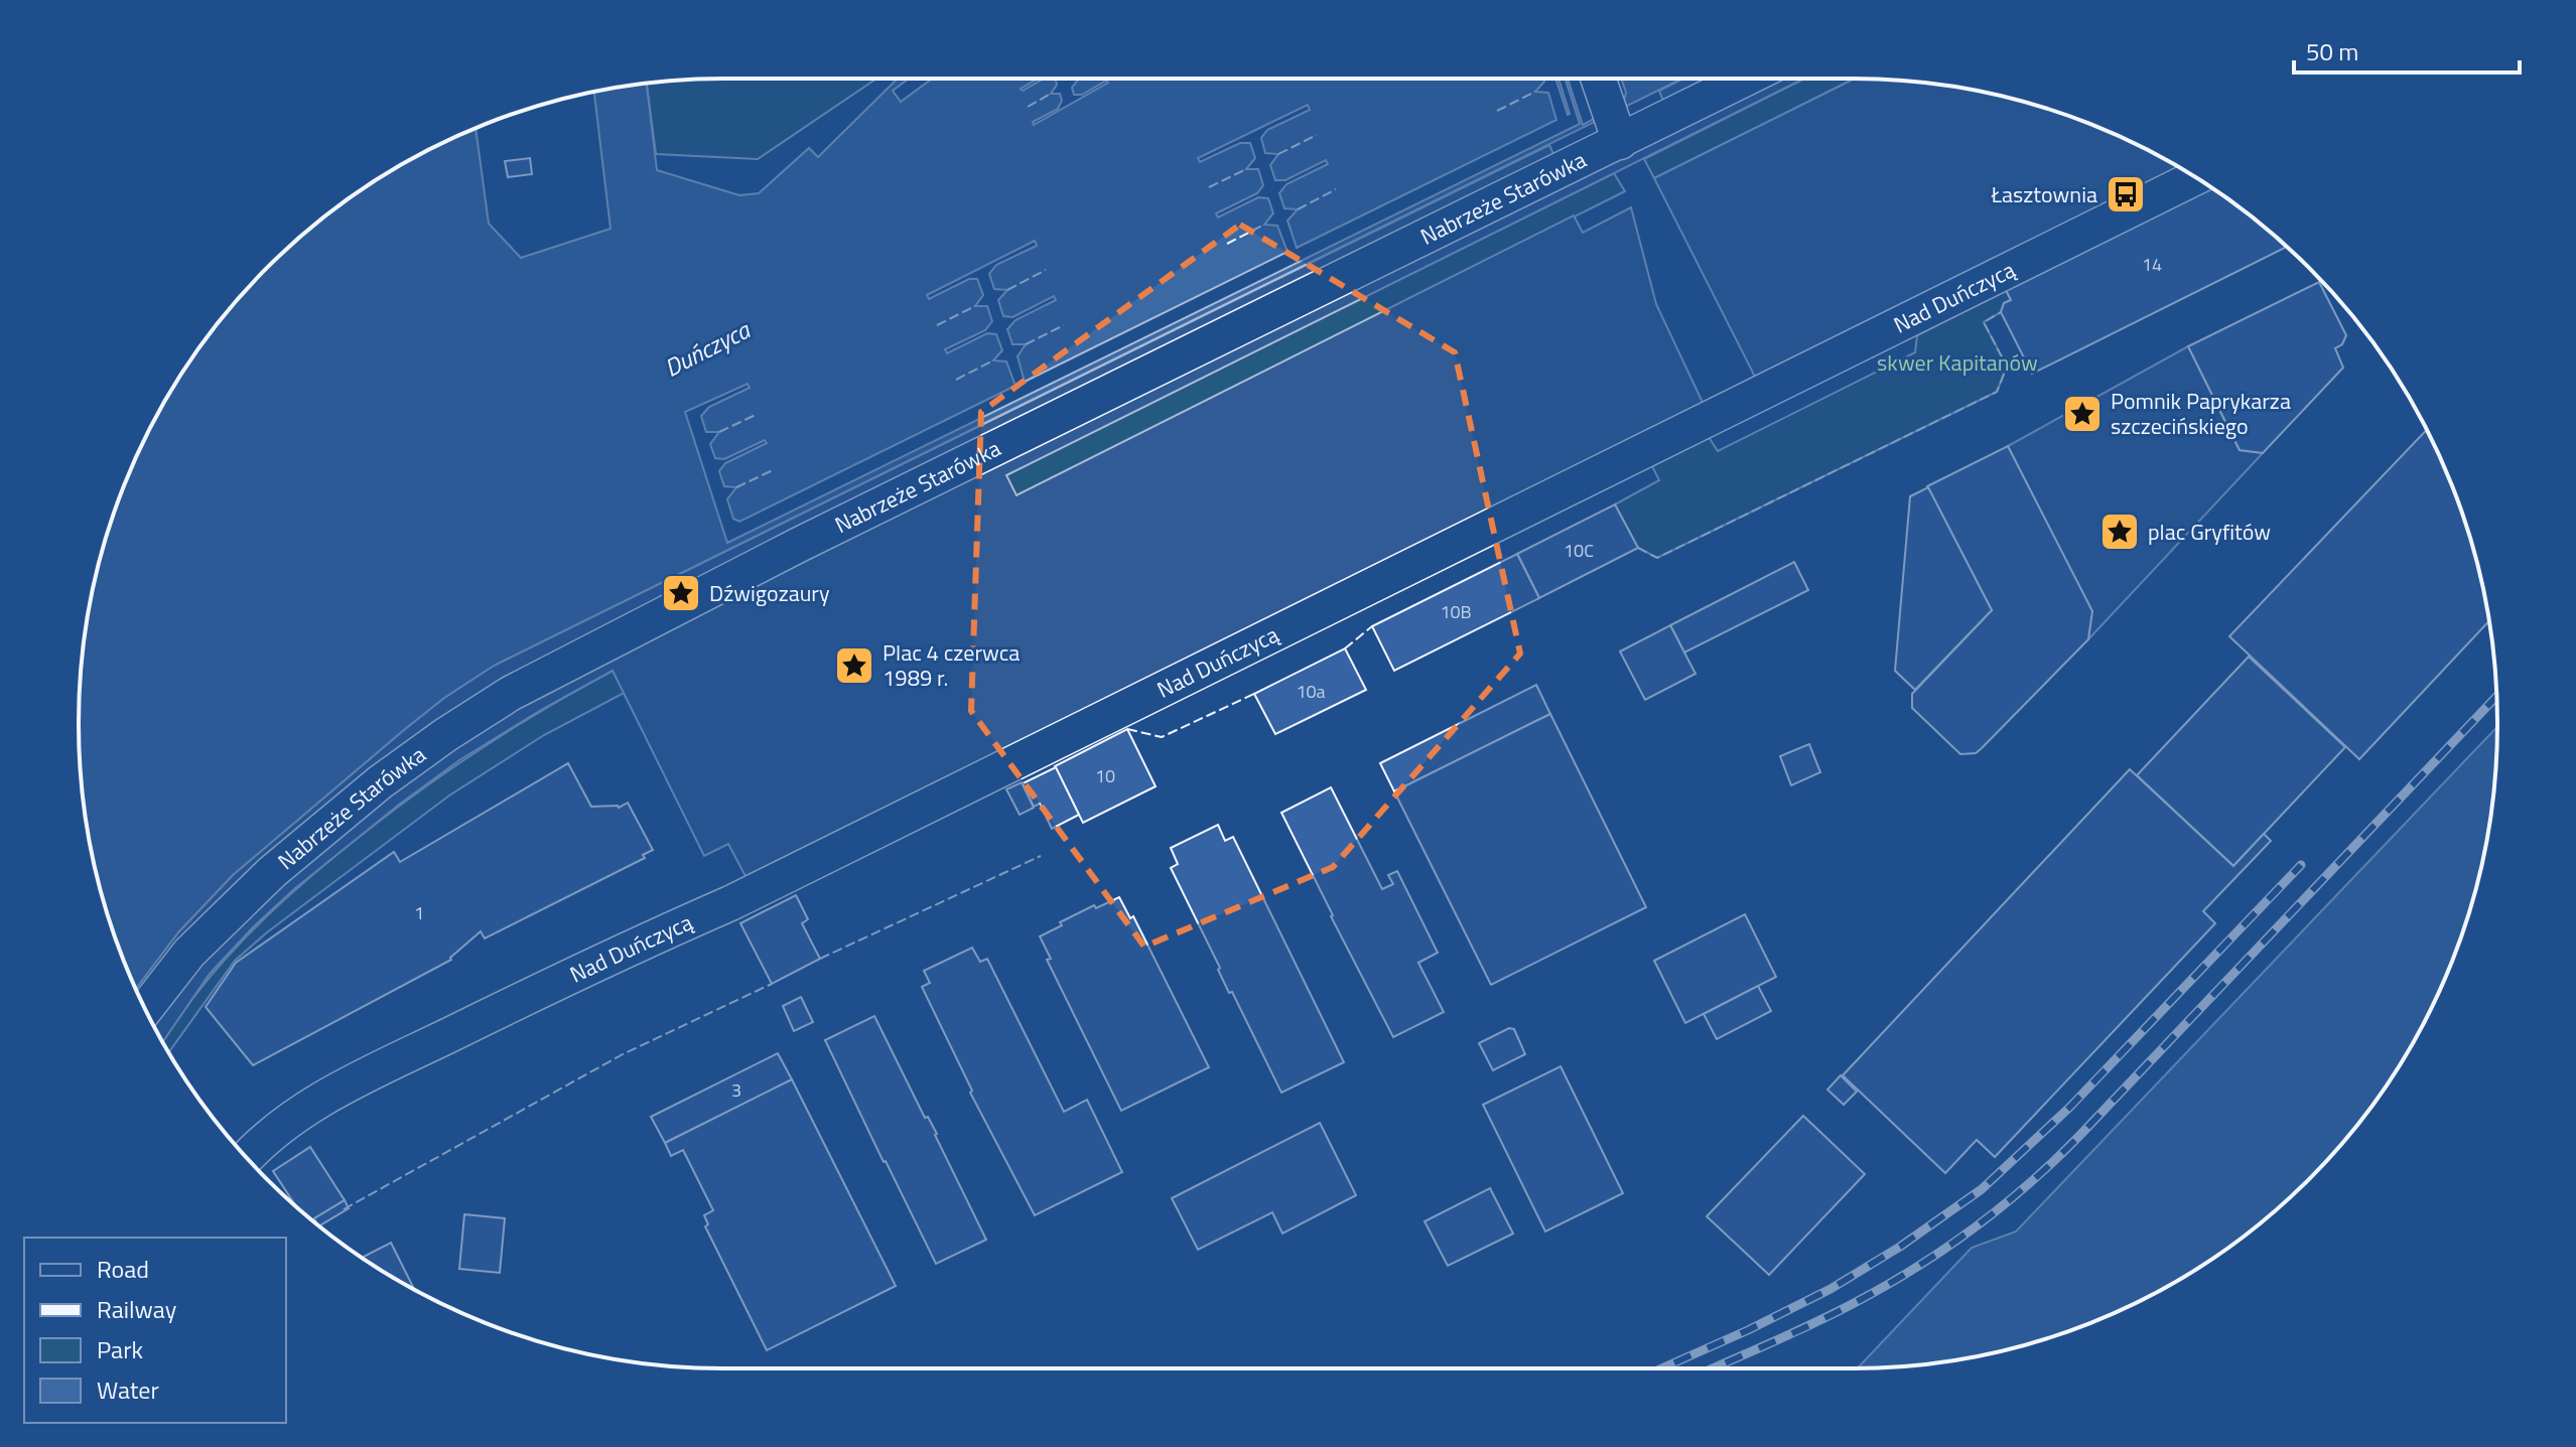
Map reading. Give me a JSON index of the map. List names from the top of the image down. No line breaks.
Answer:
{"streets":{"street":["Nabrzeże Starówka","Nad Duńczycą"]},"water":["Duńczyca"],"parks":["skwer Kapitanów"],"places":{"bus stop":["Łasztownia"],"place":["Pomnik Paprykarza szczecińskiego","plac Gryfitów","Dźwigozaury","Plac 4 czerwca 1989 r."]},"house_numbers":["14","10C","10B","10a","10","1","3"],"legend":["Road","Railway","Park","Water"],"scale_bar":"50 m"}
